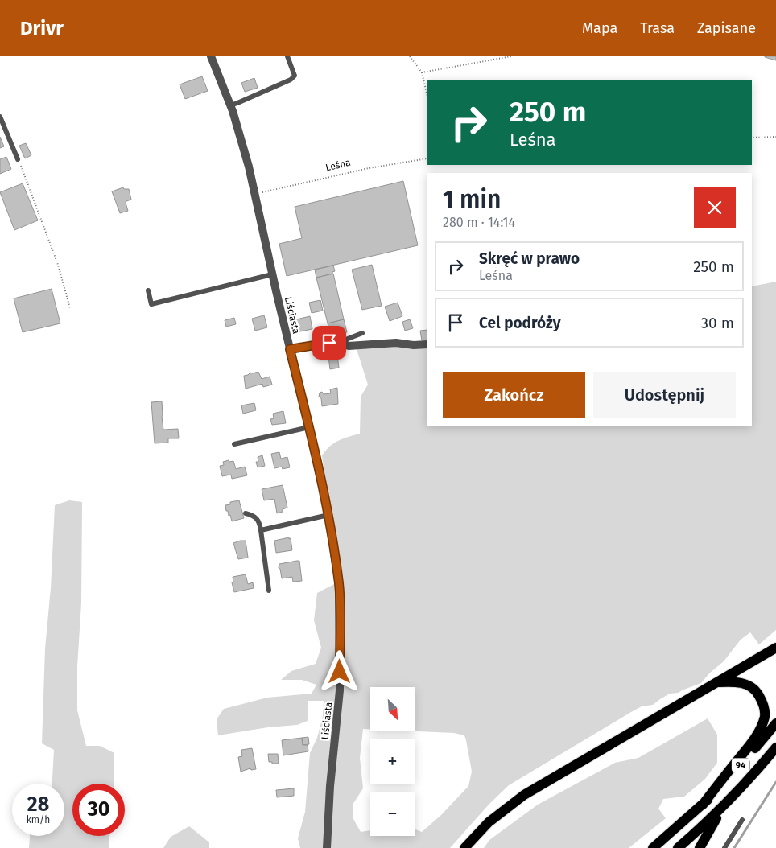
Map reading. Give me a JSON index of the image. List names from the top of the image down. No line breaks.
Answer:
{"streets":{"main road":["94"],"street":["Liściasta"],"path":["Leśna"]},"crossings":[["Leśna","Liściasta"]],"north":"bottom right","page":{"header":"Drivr","nav":["Mapa","Trasa","Zapisane"],"turn":["250 m","Leśna"],"heading":["1 min","280 m · 14:14"],"list":[{"name":"Skręć w prawo","note":"Leśna","value":"250 m"},{"name":"Cel podróży","value":"30 m"}],"buttons":["Zakończ","Udostępnij"],"map_buttons":["+","−"],"speed":"28 km/h","limit":"30"}}
